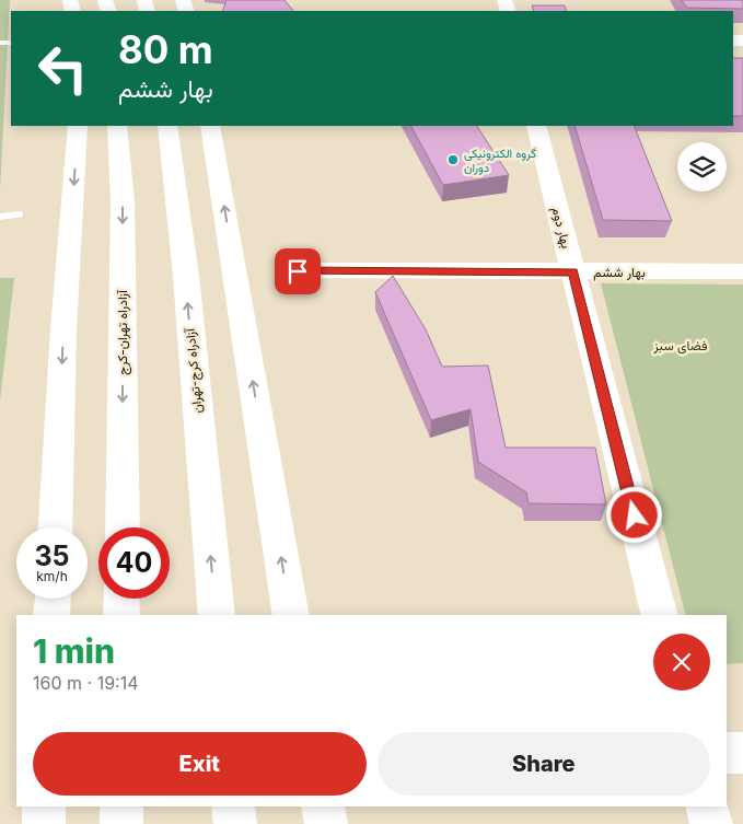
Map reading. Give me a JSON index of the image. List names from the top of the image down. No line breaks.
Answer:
{"streets":{"main road":["بهار دوم","بهار ششم","آزادراه تهران-کرج","آزادراه کرج-تهران"]},"crossings":[["بهار دوم","بهار ششم"]],"parks":["فضای سبز"],"places":["گروه الکترونیکی دوران"],"page":{"turn":["80 m","بهار ششم"],"speed":"35 km/h","limit":"40","heading":["1 min","160 m · 19:14"],"buttons":["Exit","Share"]}}
